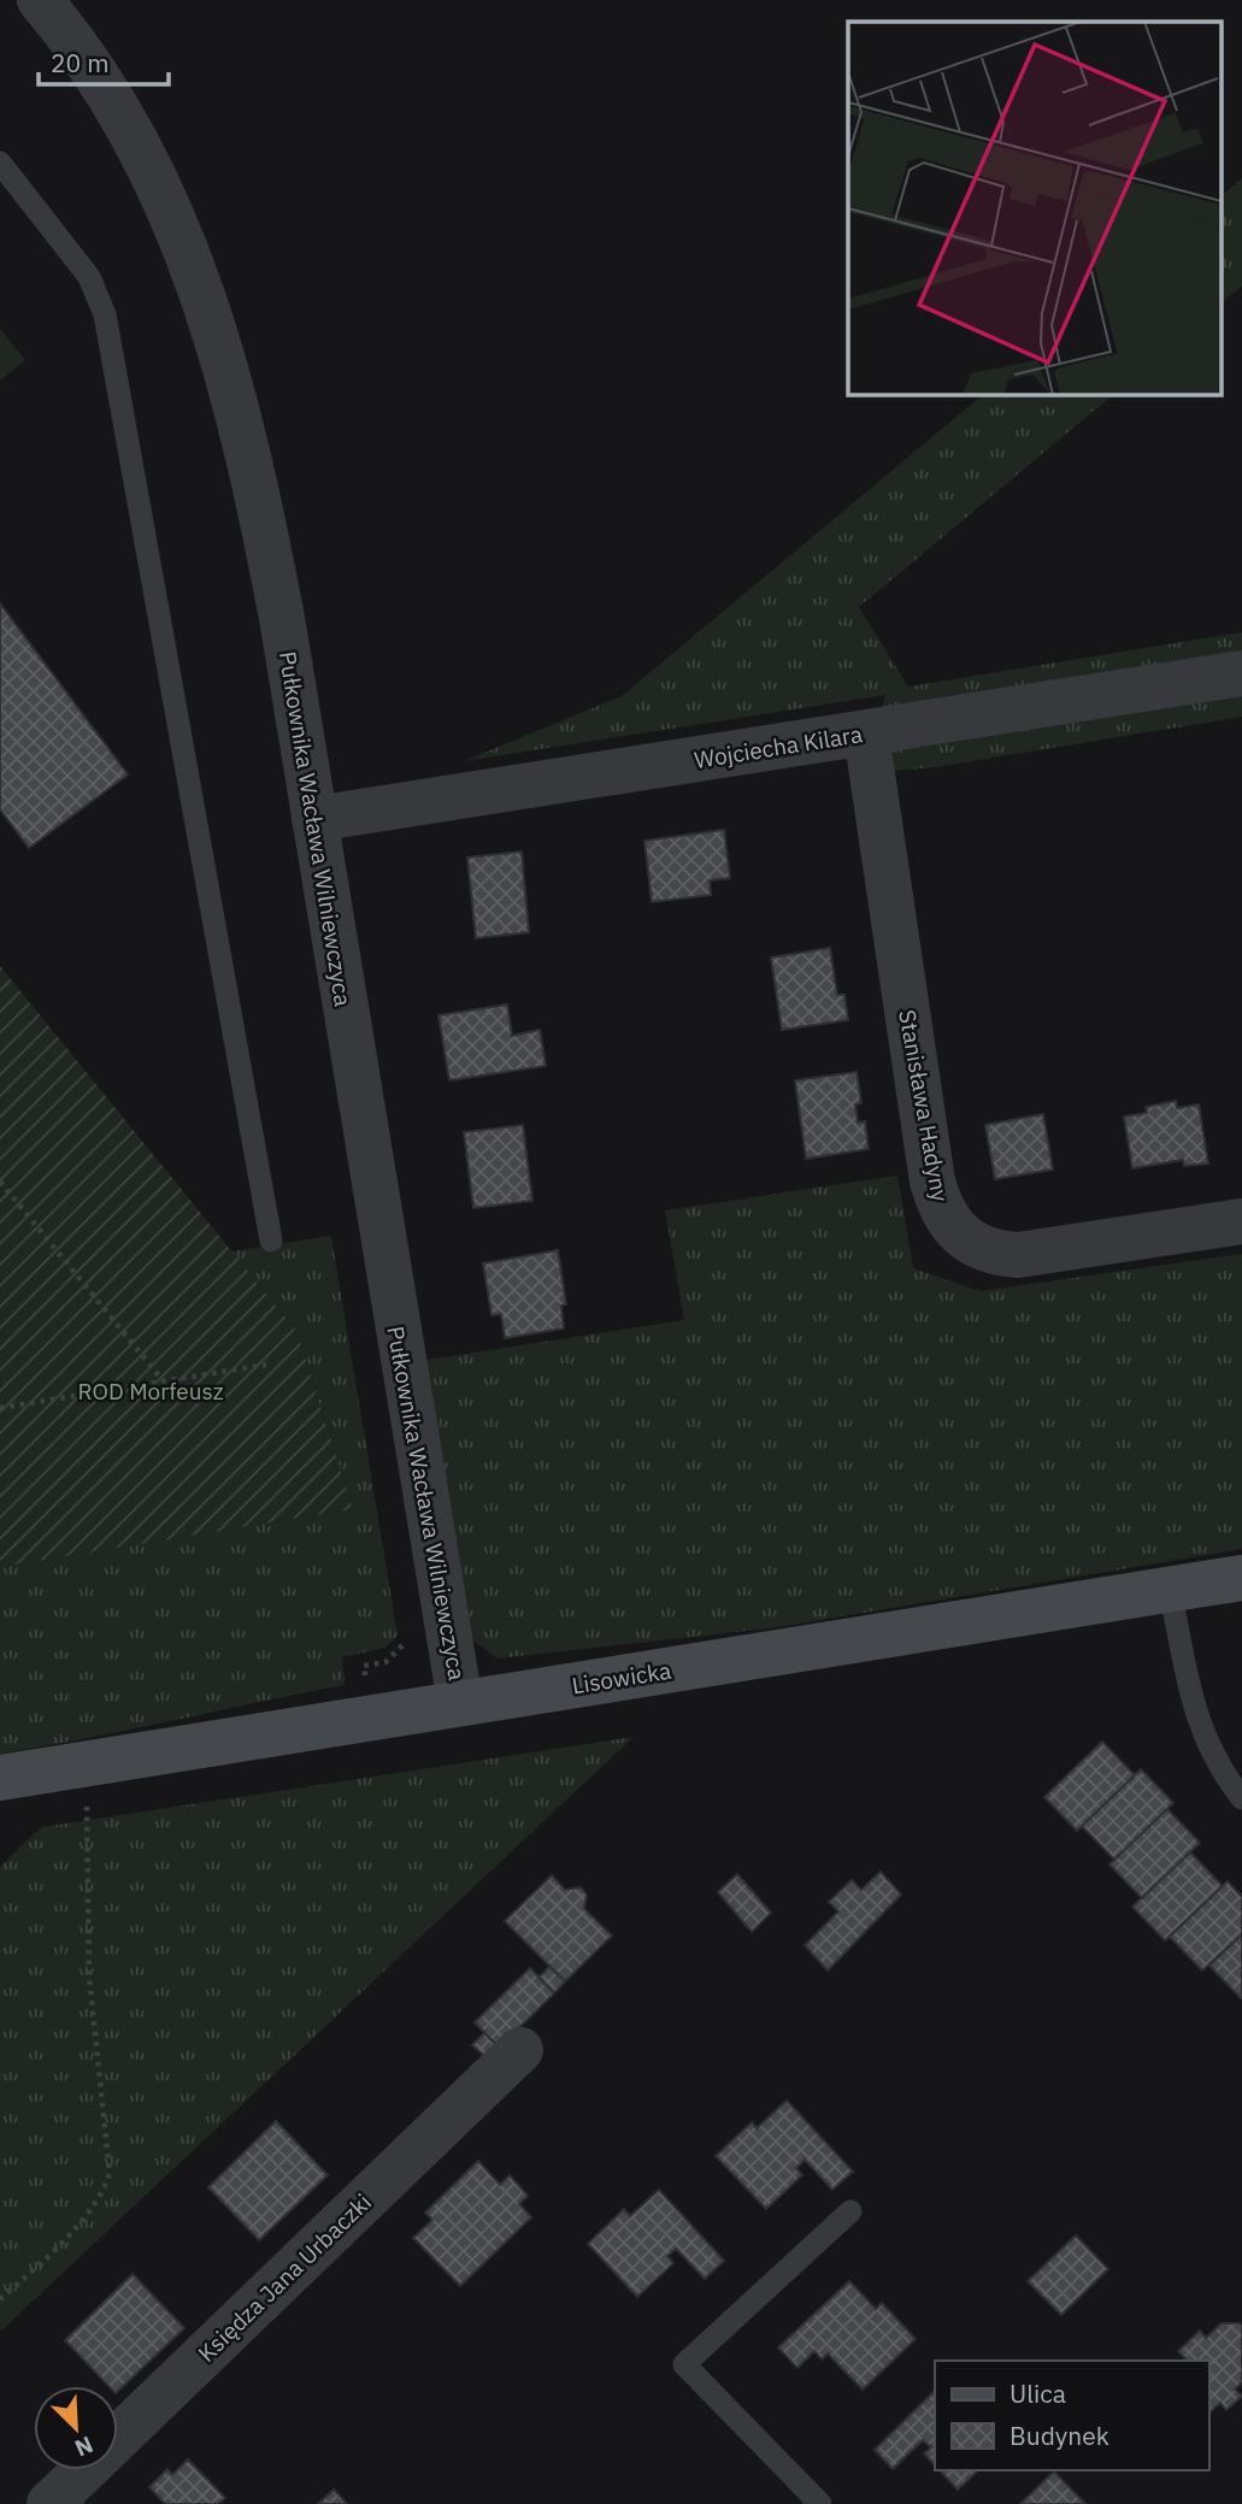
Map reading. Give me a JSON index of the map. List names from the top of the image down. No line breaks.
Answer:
{"streets":{"main road":["Lisowicka"],"street":["Wojciecha Kilara","Pułkownika Wacława Wilniewczyca","Stanisława Hadyny","Księdza Jana Urbaczki"]},"crossings":[["Wojciecha Kilara","Pułkownika Wacława Wilniewczyca"],["Wojciecha Kilara","Stanisława Hadyny"],["Pułkownika Wacława Wilniewczyca","Lisowicka"]],"parks":["ROD Morfeusz"],"legend":["Ulica","Budynek"],"scale_bar":"20 m","north":"bottom right"}
